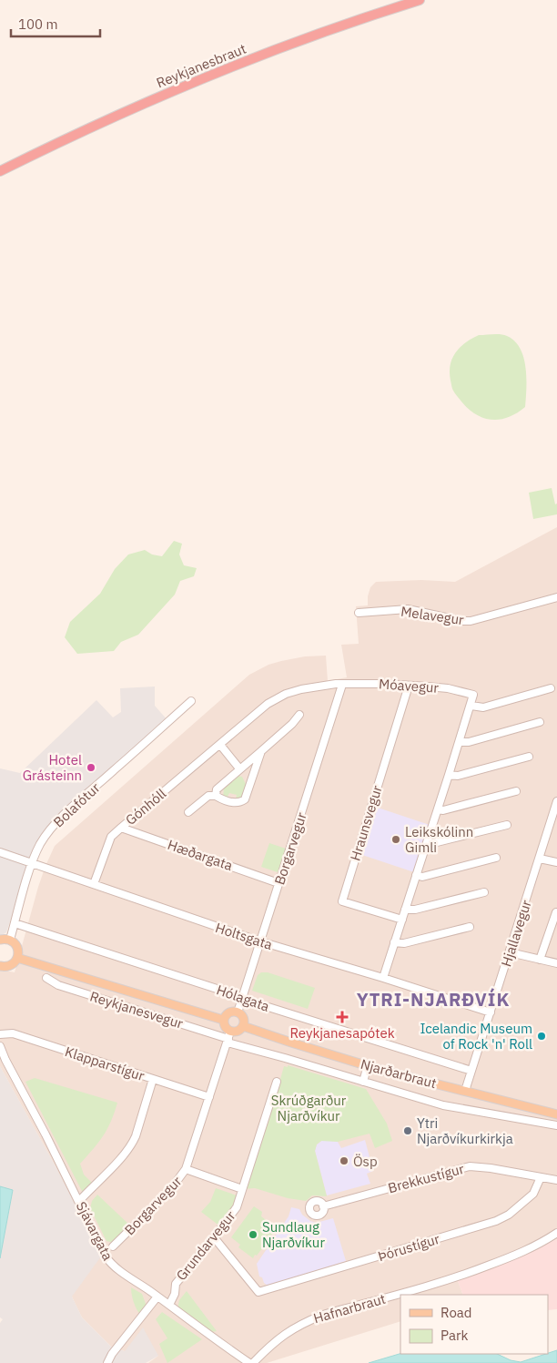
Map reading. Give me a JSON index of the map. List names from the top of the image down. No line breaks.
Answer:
{"streets":{"highway":["Reykjanesbraut"],"main road":["Njarðarbraut"],"street":["Melavegur","Móavegur","Bolafótur","Gónhóll","Hraunsvegur","Borgarvegur","Hæðargata","Hjallavegur","Holtsgata","Hólagata","Reykjanesvegur","Klapparstígur","Brekkustígur","Sjávargata","Grundarvegur","Þórustígur","Hafnarbraut"]},"crossings":[["Móavegur","Gónhóll"],["Móavegur","Hraunsvegur"],["Móavegur","Borgarvegur"],["Bolafótur","Holtsgata"],["Bolafótur","Hólagata"],["Gónhóll","Borgarvegur"],["Gónhóll","Hæðargata"],["Gónhóll","Holtsgata"],["Borgarvegur","Hæðargata"],["Borgarvegur","Holtsgata"],["Borgarvegur","Hólagata"],["Borgarvegur","Reykjanesvegur"],["Borgarvegur","Klapparstígur"],["Hjallavegur","Holtsgata"],["Hjallavegur","Hólagata"],["Hjallavegur","Njarðarbraut"],["Brekkustígur","Þórustígur"],["Sjávargata","Grundarvegur"],["Grundarvegur","Þórustígur"]],"districts":["YTRI-NJARÐVÍK"],"parks":["Skrúðgarður Njarðvíkur"],"places":{"other":["Hotel Grásteinn","Leikskólinn Gimli","Icelandic Museum of Rock 'n' Roll","Ytri Njarðvíkurkirkja","Ösp","Sundlaug Njarðvíkur"],"health":["Reykjanesapótek"]},"legend":["Road","Park"],"scale_bar":"100 m"}
